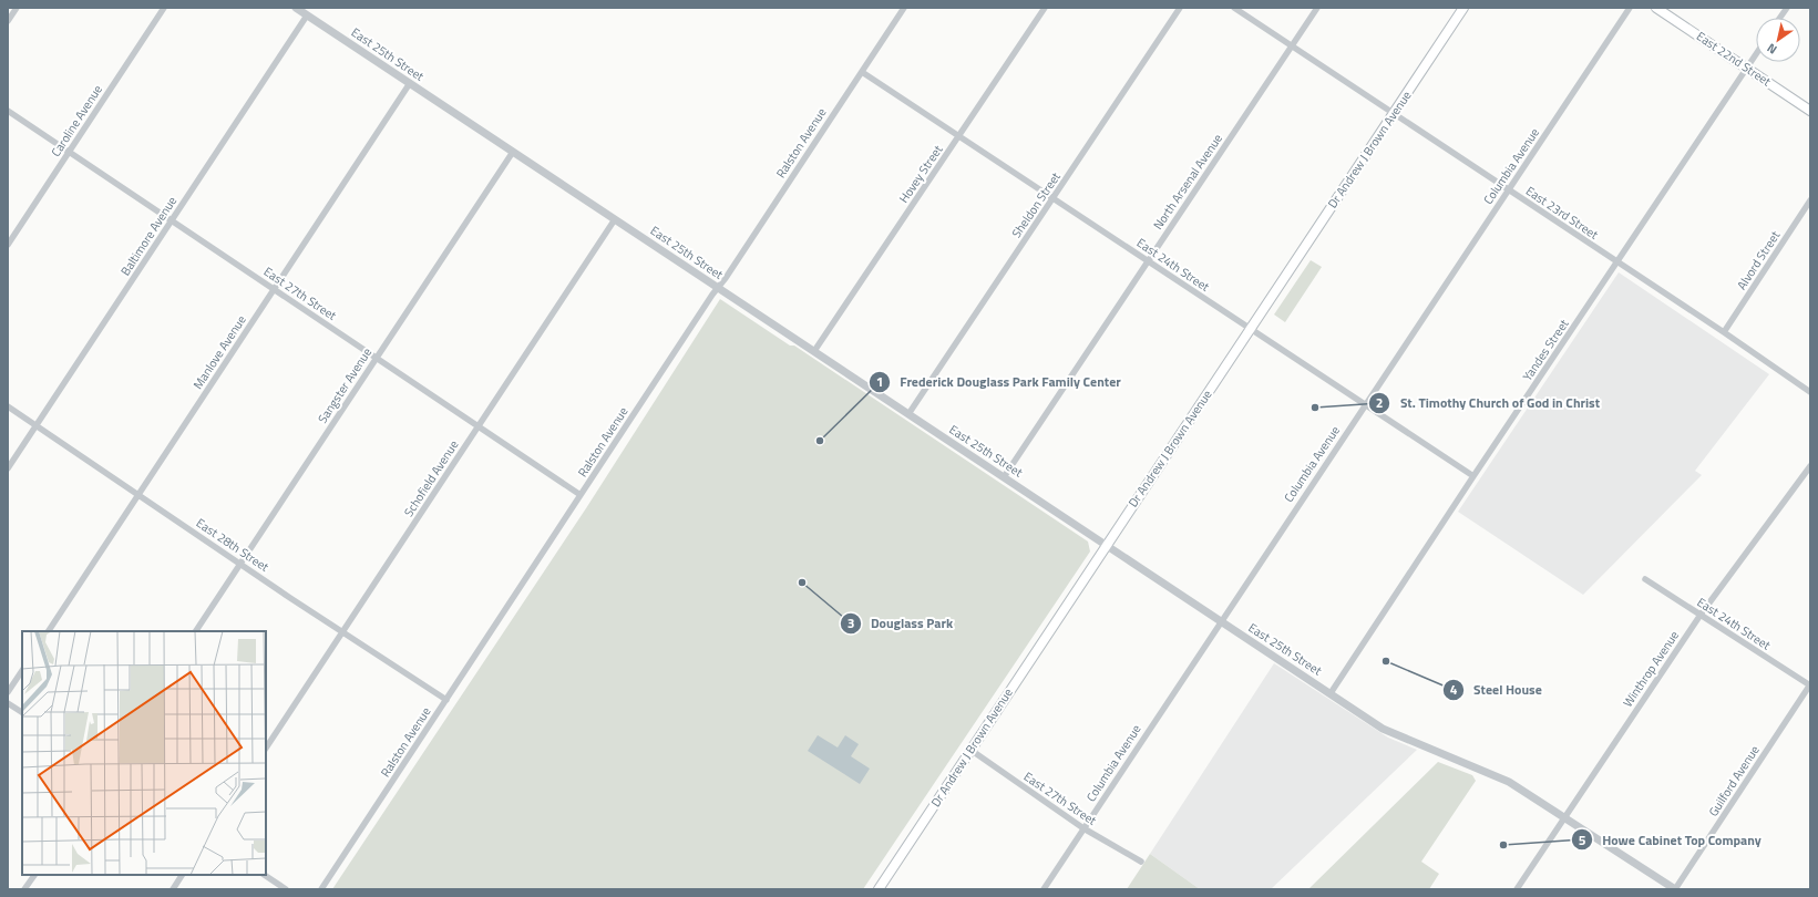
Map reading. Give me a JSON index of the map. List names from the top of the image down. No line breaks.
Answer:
{"streets":{"main road":["East 22nd Street","Dr Andrew J Brown Avenue"],"street":["East 25th Street","Caroline Avenue","Ralston Avenue","Columbia Avenue","Hovey Street","North Arsenal Avenue","Sheldon Street","East 23rd Street","Baltimore Avenue","Alvord Street","East 24th Street","East 27th Street","Yandes Street","Manlove Avenue","Sangster Avenue","Schofield Avenue","East 28th Street","Winthrop Avenue","Guilford Avenue"]},"crossings":[["East 25th Street","Ralston Avenue"],["East 25th Street","Dr Andrew J Brown Avenue"],["East 25th Street","Columbia Avenue"],["East 25th Street","Hovey Street"],["East 25th Street","North Arsenal Avenue"],["East 25th Street","Sheldon Street"],["East 25th Street","Baltimore Avenue"],["East 25th Street","Yandes Street"],["East 25th Street","Manlove Avenue"],["East 25th Street","Sangster Avenue"],["East 25th Street","Schofield Avenue"],["East 25th Street","Winthrop Avenue"],["East 25th Street","Guilford Avenue"],["East 22nd Street","Yandes Street"],["Caroline Avenue","East 27th Street"],["Ralston Avenue","East 24th Street"],["Ralston Avenue","East 27th Street"],["Ralston Avenue","East 28th Street"],["Dr Andrew J Brown Avenue","East 23rd Street"],["Dr Andrew J Brown Avenue","East 24th Street"],["Dr Andrew J Brown Avenue","East 27th Street"],["Columbia Avenue","East 23rd Street"],["Columbia Avenue","East 24th Street"],["Columbia Avenue","East 27th Street"],["Hovey Street","East 24th Street"],["North Arsenal Avenue","East 23rd Street"],["North Arsenal Avenue","East 24th Street"],["Sheldon Street","East 24th Street"],["East 23rd Street","Alvord Street"],["East 23rd Street","Yandes Street"],["Baltimore Avenue","East 27th Street"],["Baltimore Avenue","East 28th Street"],["East 24th Street","Yandes Street"],["East 24th Street","Winthrop Avenue"],["East 24th Street","Guilford Avenue"],["East 27th Street","Manlove Avenue"],["East 27th Street","Sangster Avenue"],["East 27th Street","Schofield Avenue"],["Manlove Avenue","East 28th Street"],["Sangster Avenue","East 28th Street"],["Schofield Avenue","East 28th Street"]],"places":["St. Timothy Church of God in Christ","Frederick Douglass Park Family Center","Douglass Park","Steel House","Howe Cabinet Top Company"],"north":"bottom left"}
